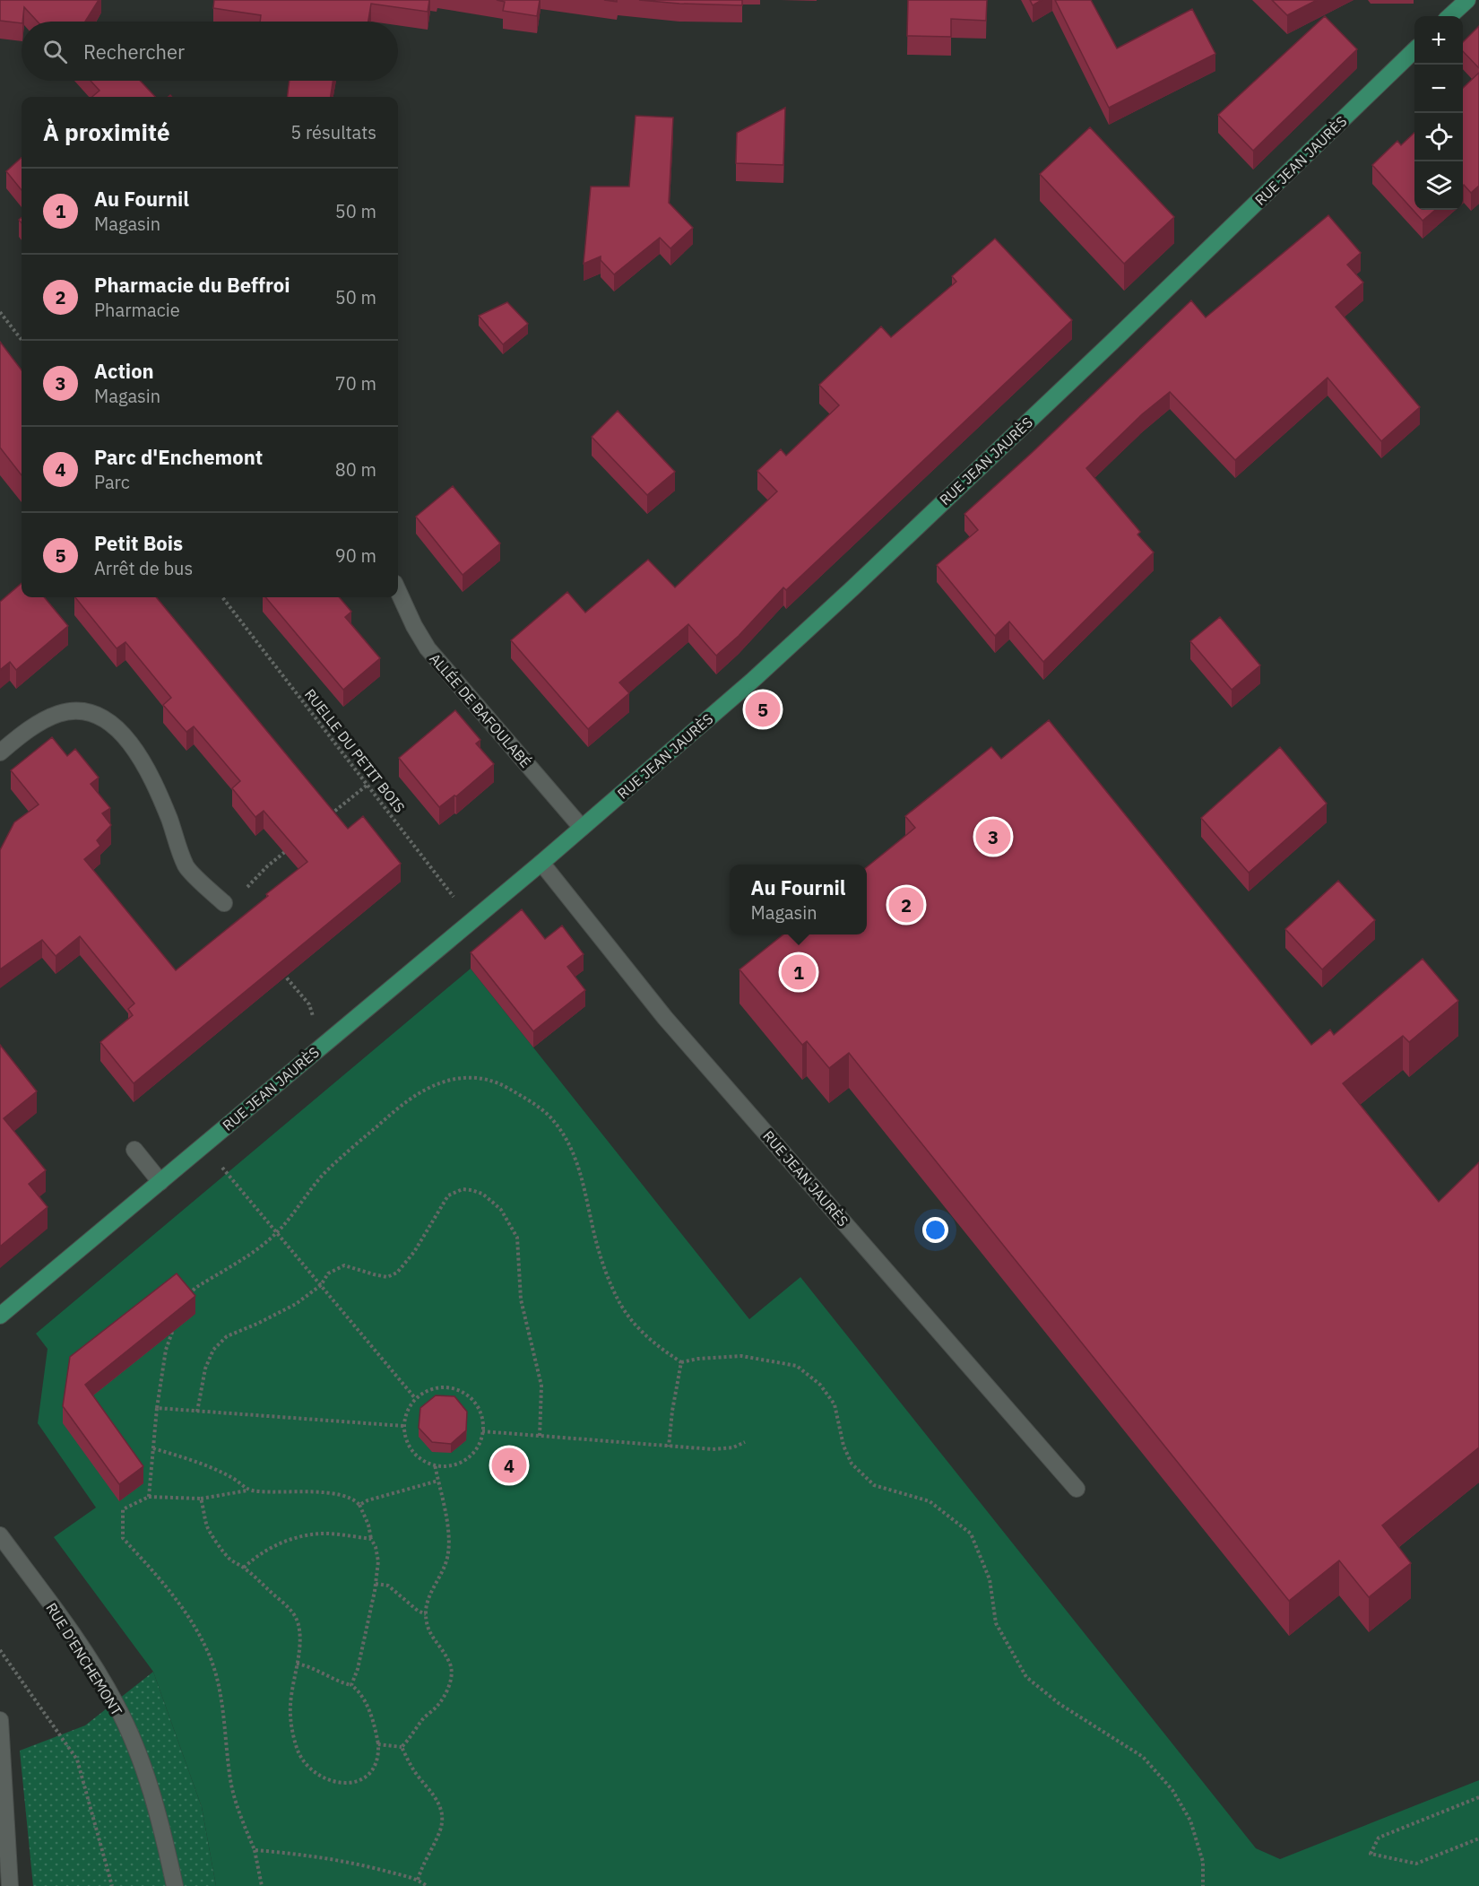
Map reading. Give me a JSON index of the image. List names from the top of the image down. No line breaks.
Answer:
{"streets":{"main road":["RUE JEAN JAURÈS"],"street":["ALLÉE DE BAFOULABÉ","RUE D'ENCHEMONT"],"path":["RUELLE DU PETIT BOIS"]},"crossings":[["RUE JEAN JAURÈS","ALLÉE DE BAFOULABÉ"],["RUE JEAN JAURÈS","RUELLE DU PETIT BOIS"]],"page":{"map_buttons":["+","−"],"search":"Rechercher","heading":["À proximité","5 résultats"],"list":[{"mark":"1","name":"Au Fournil","note":"Magasin","value":"50 m"},{"mark":"2","name":"Pharmacie du Beffroi","note":"Pharmacie","value":"50 m"},{"mark":"3","name":"Action","note":"Magasin","value":"70 m"},{"mark":"4","name":"Parc d'Enchemont","note":"Parc","value":"80 m"},{"mark":"5","name":"Petit Bois","note":"Arrêt de bus","value":"90 m"}],"pins":["5","3","2","1","4"],"popup":["Au Fournil","Magasin"]}}
